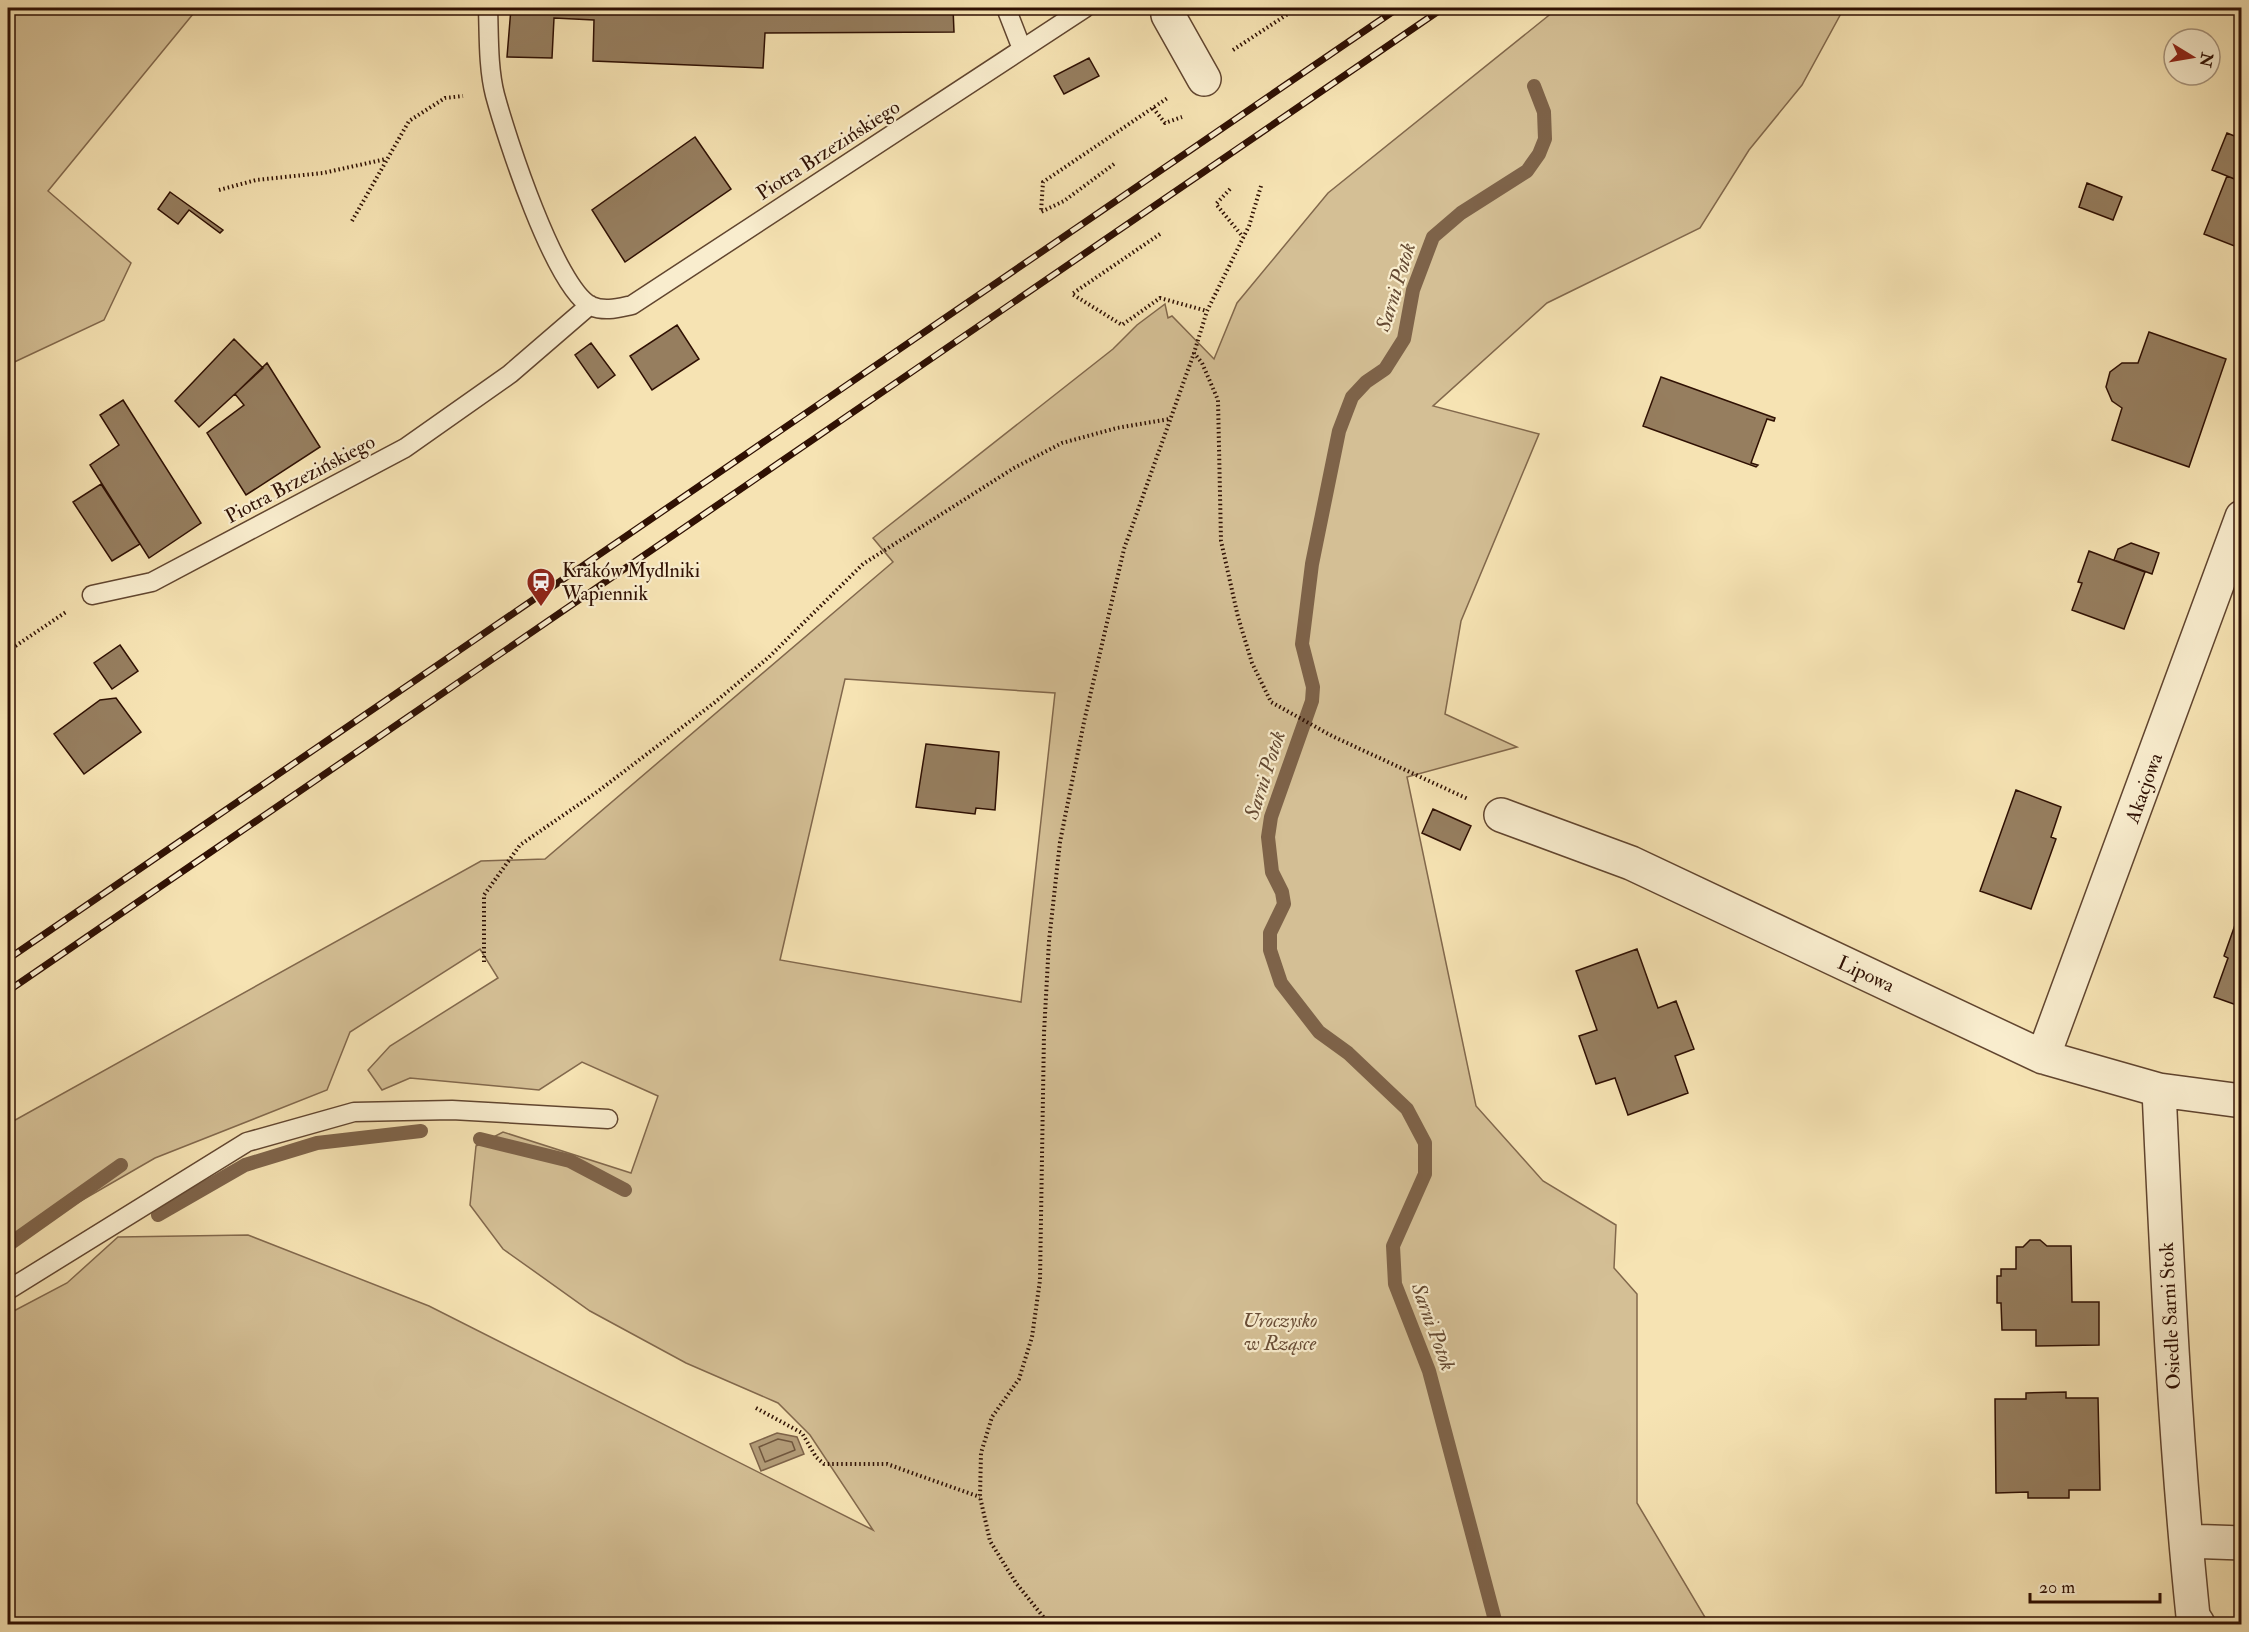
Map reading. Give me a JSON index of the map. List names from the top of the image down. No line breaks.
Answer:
{"streets":{"street":["Akacjowa","Lipowa","Osiedle Sarni Stok"],"lane":["Piotra Brzezińskiego"]},"crossings":[["Akacjowa","Lipowa"],["Lipowa","Osiedle Sarni Stok"]],"water":["Sarni Potok"],"parks":["Uroczysko w Rząsce"],"places":{"station":["Kraków Mydlniki Wapiennik"]},"scale_bar":"20 m","north":"right"}
